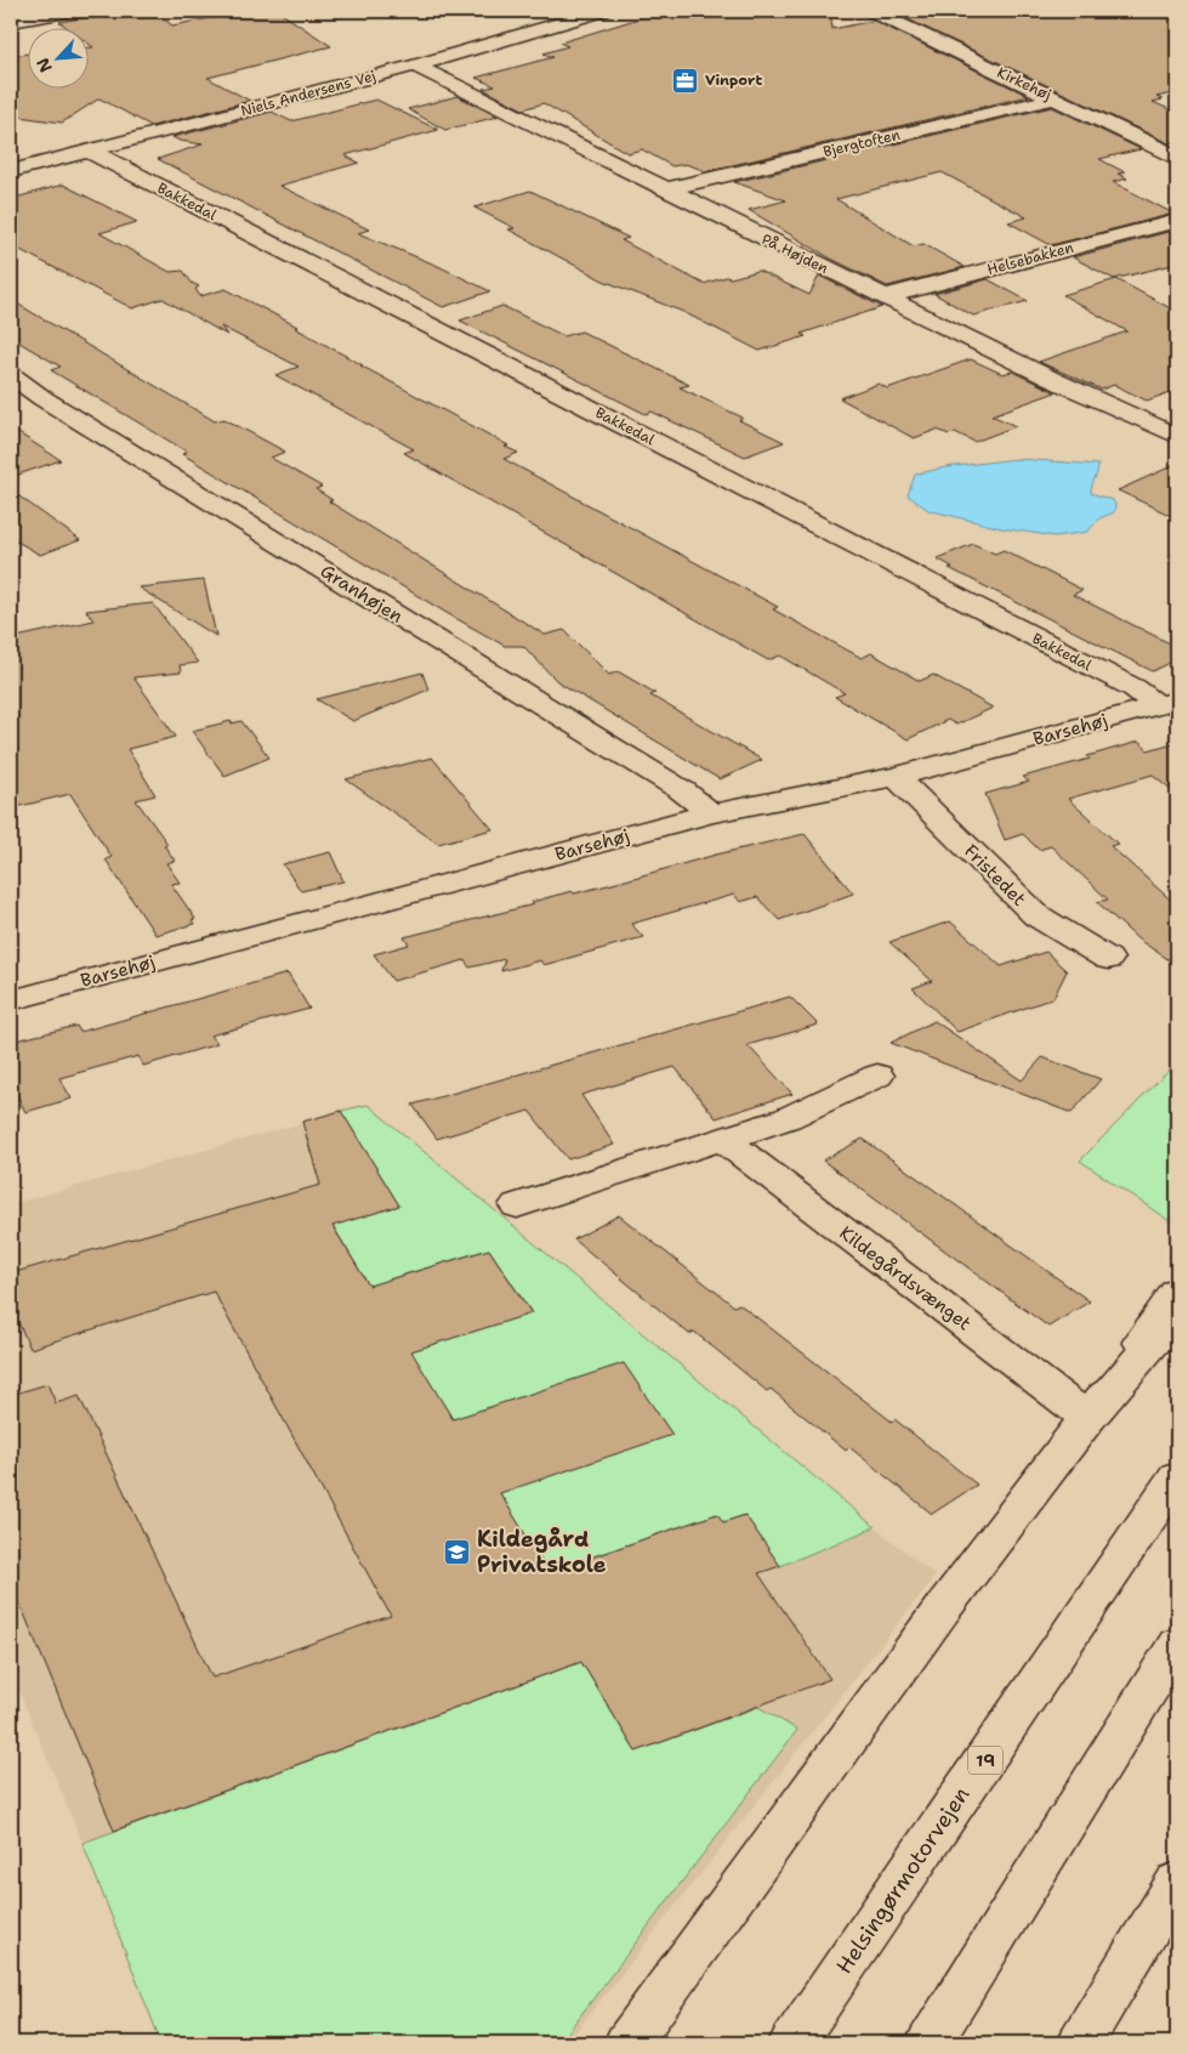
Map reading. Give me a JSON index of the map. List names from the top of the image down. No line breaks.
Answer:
{"streets":{"main road":["Kirkehøj","Niels Andersens Vej","Bjergtoften","Bakkedal","På Højden","Helsebakken","Granhøjen","Barsehøj","Fristedet","Kildegårdsvænget","19","Helsingørmotorvejen"]},"crossings":[["Kirkehøj","Bjergtoften"],["Niels Andersens Vej","Bakkedal"],["Niels Andersens Vej","På Højden"],["Bjergtoften","På Højden"],["Bakkedal","Barsehøj"],["På Højden","Helsebakken"],["Granhøjen","Barsehøj"],["Barsehøj","Fristedet"]],"places":{"office":["Vinport"],"school or university":["Kildegård Privatskole"]},"north":"bottom left"}
